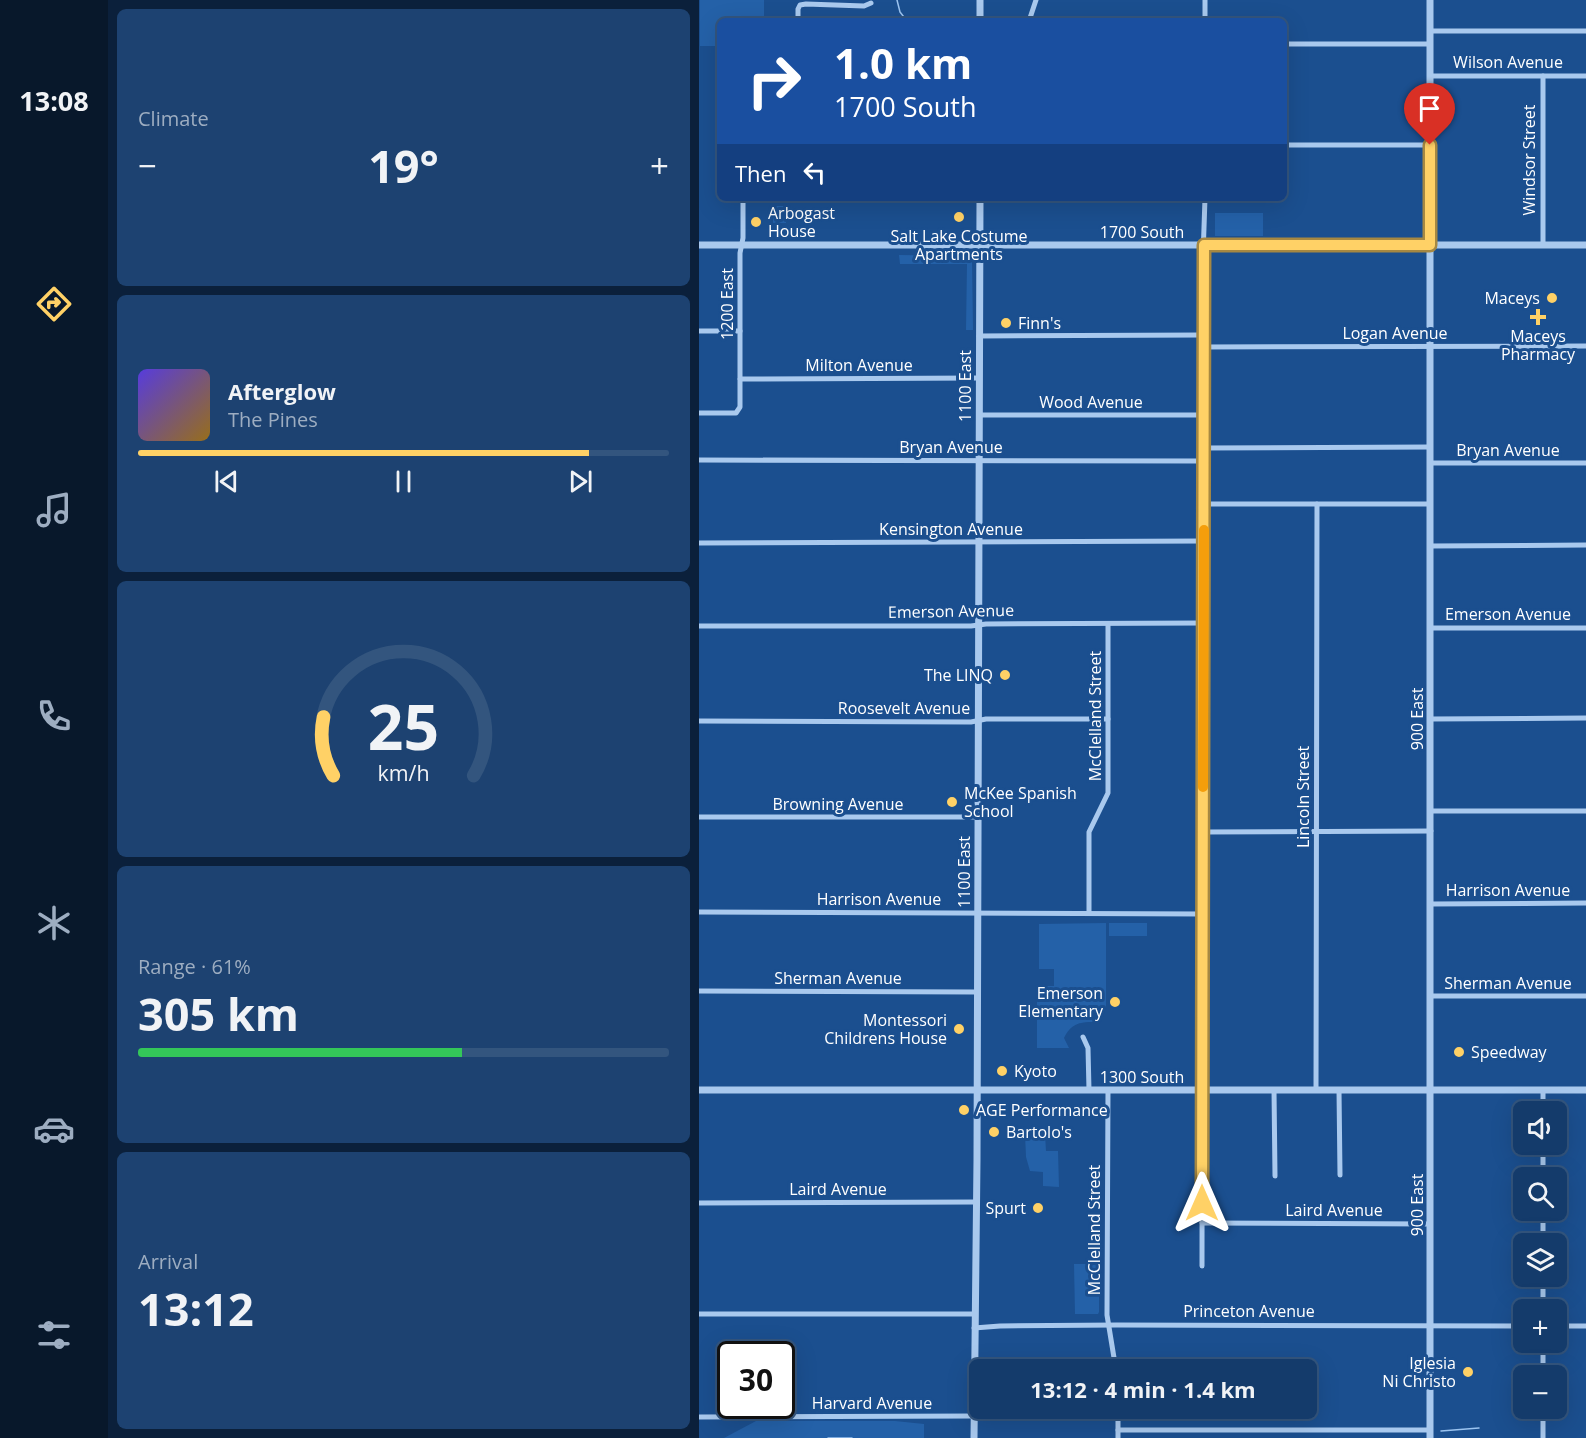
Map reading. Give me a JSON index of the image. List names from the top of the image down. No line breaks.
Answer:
{"streets":{"street":["Wilson Avenue","Windsor Street","1700 South","1200 East","Logan Avenue","Milton Avenue","1100 East","Wood Avenue","Bryan Avenue","Kensington Avenue","Emerson Avenue","Roosevelt Avenue","McClelland Street","900 East","Lincoln Street","Browning Avenue","Harrison Avenue","Sherman Avenue","1300 South","Laird Avenue","Princeton Avenue","Harvard Avenue"]},"crossings":[["Wilson Avenue","Windsor Street"],["Wilson Avenue","900 East"],["Windsor Street","1700 South"],["1700 South","1200 East"],["1700 South","1100 East"],["1700 South","900 East"],["1200 East","Milton Avenue"],["Logan Avenue","900 East"],["Milton Avenue","1100 East"],["1100 East","Wood Avenue"],["1100 East","Bryan Avenue"],["1100 East","Kensington Avenue"],["1100 East","Emerson Avenue"],["1100 East","Roosevelt Avenue"],["1100 East","Browning Avenue"],["1100 East","Harrison Avenue"],["1100 East","Sherman Avenue"],["1100 East","1300 South"],["1100 East","Laird Avenue"],["1100 East","Princeton Avenue"],["Bryan Avenue","900 East"],["Emerson Avenue","McClelland Street"],["Emerson Avenue","900 East"],["Roosevelt Avenue","McClelland Street"],["McClelland Street","Harrison Avenue"],["McClelland Street","1300 South"],["McClelland Street","Princeton Avenue"],["900 East","Harrison Avenue"],["900 East","Sherman Avenue"],["900 East","1300 South"],["900 East","Laird Avenue"],["900 East","Princeton Avenue"],["Lincoln Street","1300 South"]],"places":{"other":["Salt Lake Costume Apartments","Arbogast House","Maceys","Finn's","The LINQ","McKee Spanish School","Emerson Elementary","Montessori Childrens House","Speedway","Kyoto","AGE Performance","Bartolo's","Spurt","Iglesia Ni Christo"],"health":["Maceys Pharmacy"]},"page":{"tabs":"13:08","tile":["Climate",["Range · 61%","305 km"],["Arrival","13:12"]],"turn":["1.0 km","1700 South"],"heat":["−","19°","+"],"then":"Then","song":["Afterglow","The Pines"],"map_buttons":["+","−"],"limit":"30","trip":"13:12 · 4 min · 1.4 km","gauge":["25","km/h"]}}
